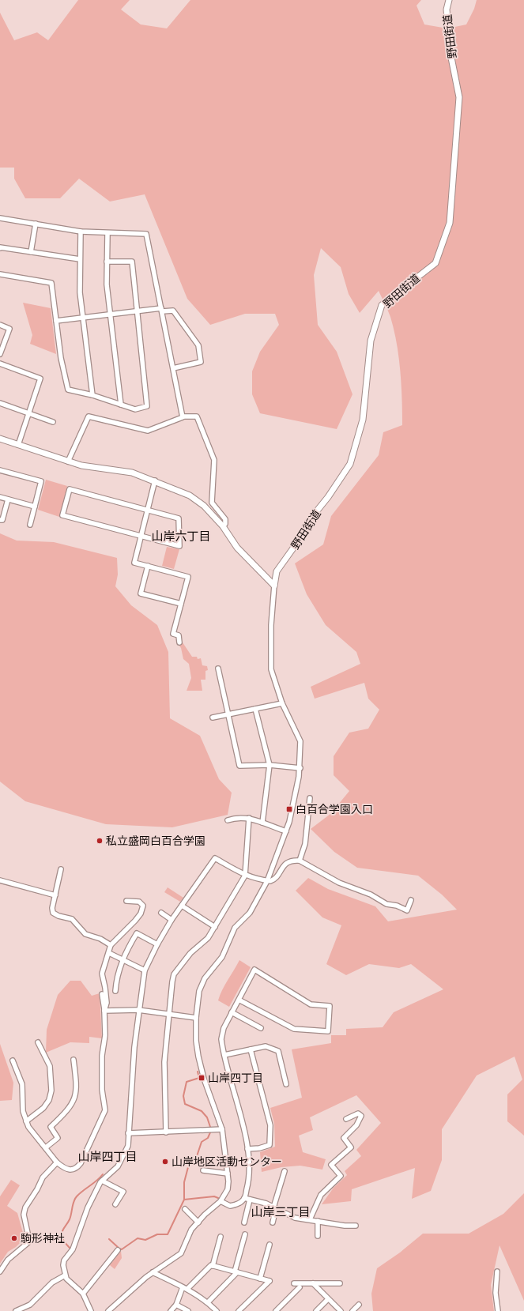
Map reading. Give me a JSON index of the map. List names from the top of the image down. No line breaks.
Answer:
{"streets":{"street":["野田街道"]},"districts":["山岸六丁目","山岸四丁目","山岸三丁目"],"places":{"transit":["白百合学園入口","山岸四丁目"],"other":["私立盛岡白百合学園","山岸地区活動センター","駒形神社"]}}
